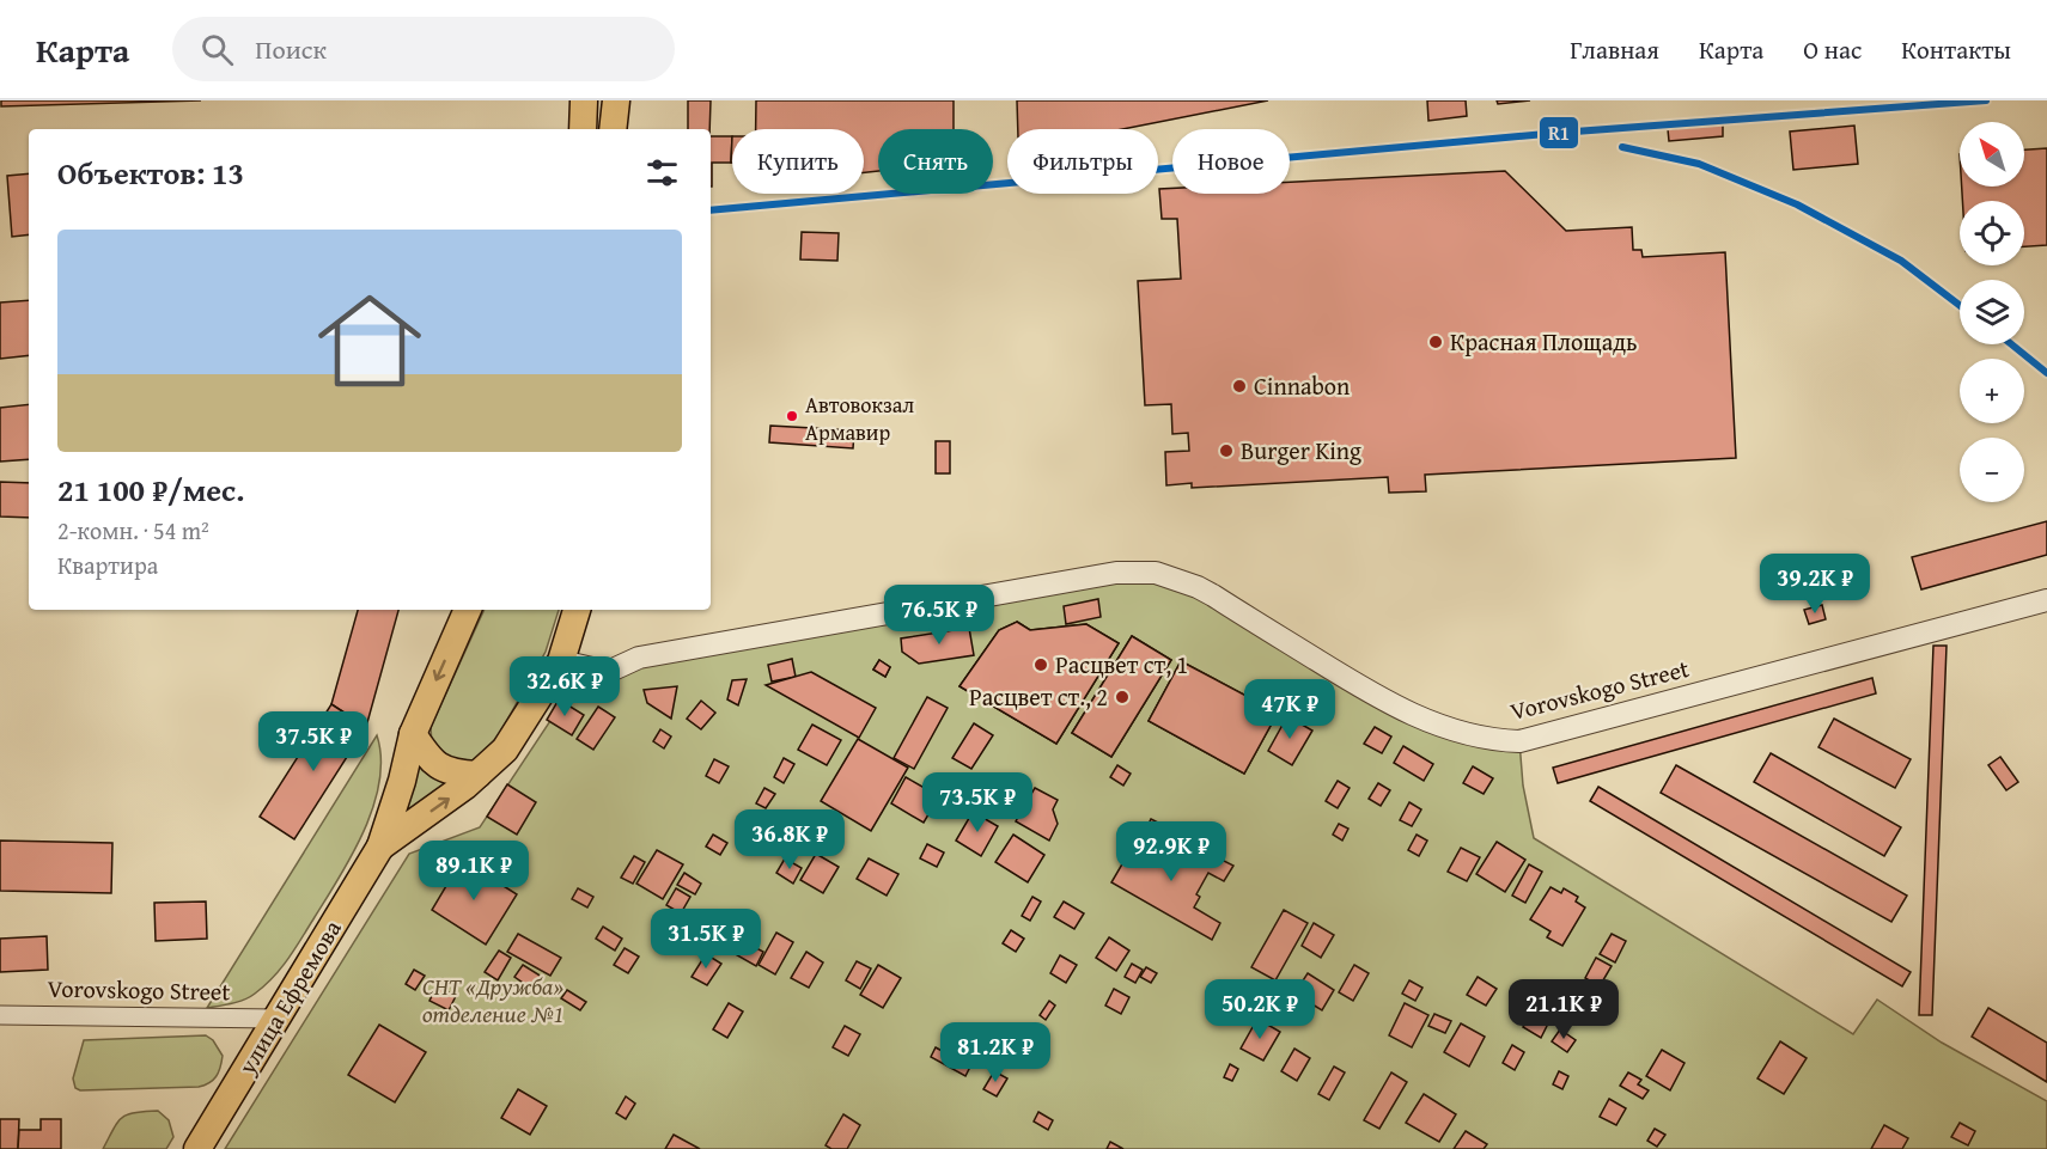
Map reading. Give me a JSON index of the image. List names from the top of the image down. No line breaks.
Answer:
{"streets":{"main road":["улица Ефремова"],"street":["Vorovskogo Street"]},"crossings":[["Vorovskogo Street","улица Ефремова"]],"parks":["СНТ «Дружба» отделение №1"],"places":["Красная Площадь","Cinnabon","Автовокзал Армавир","Burger King","Расцвет ст, 1","Расцвет ст., 2"],"lines":["transit line R1"],"north":"top left","page":{"header":"Карта","search":"Поиск","nav":["Главная","Карта","О нас","Контакты"],"map_buttons":["+","−"],"chip":["Купить","Снять","Фильтры","Новое"],"heading":"Объектов: 13","list":[{"name":"21 100 ₽/мес.","note":"2-комн. · 54 m² · Квартира"}],"price":["39.2K ₽","76.5K ₽","32.6K ₽","47K ₽","37.5K ₽","73.5K ₽","36.8K ₽","92.9K ₽","89.1K ₽","31.5K ₽","50.2K ₽","21.1K ₽","81.2K ₽"]}}
